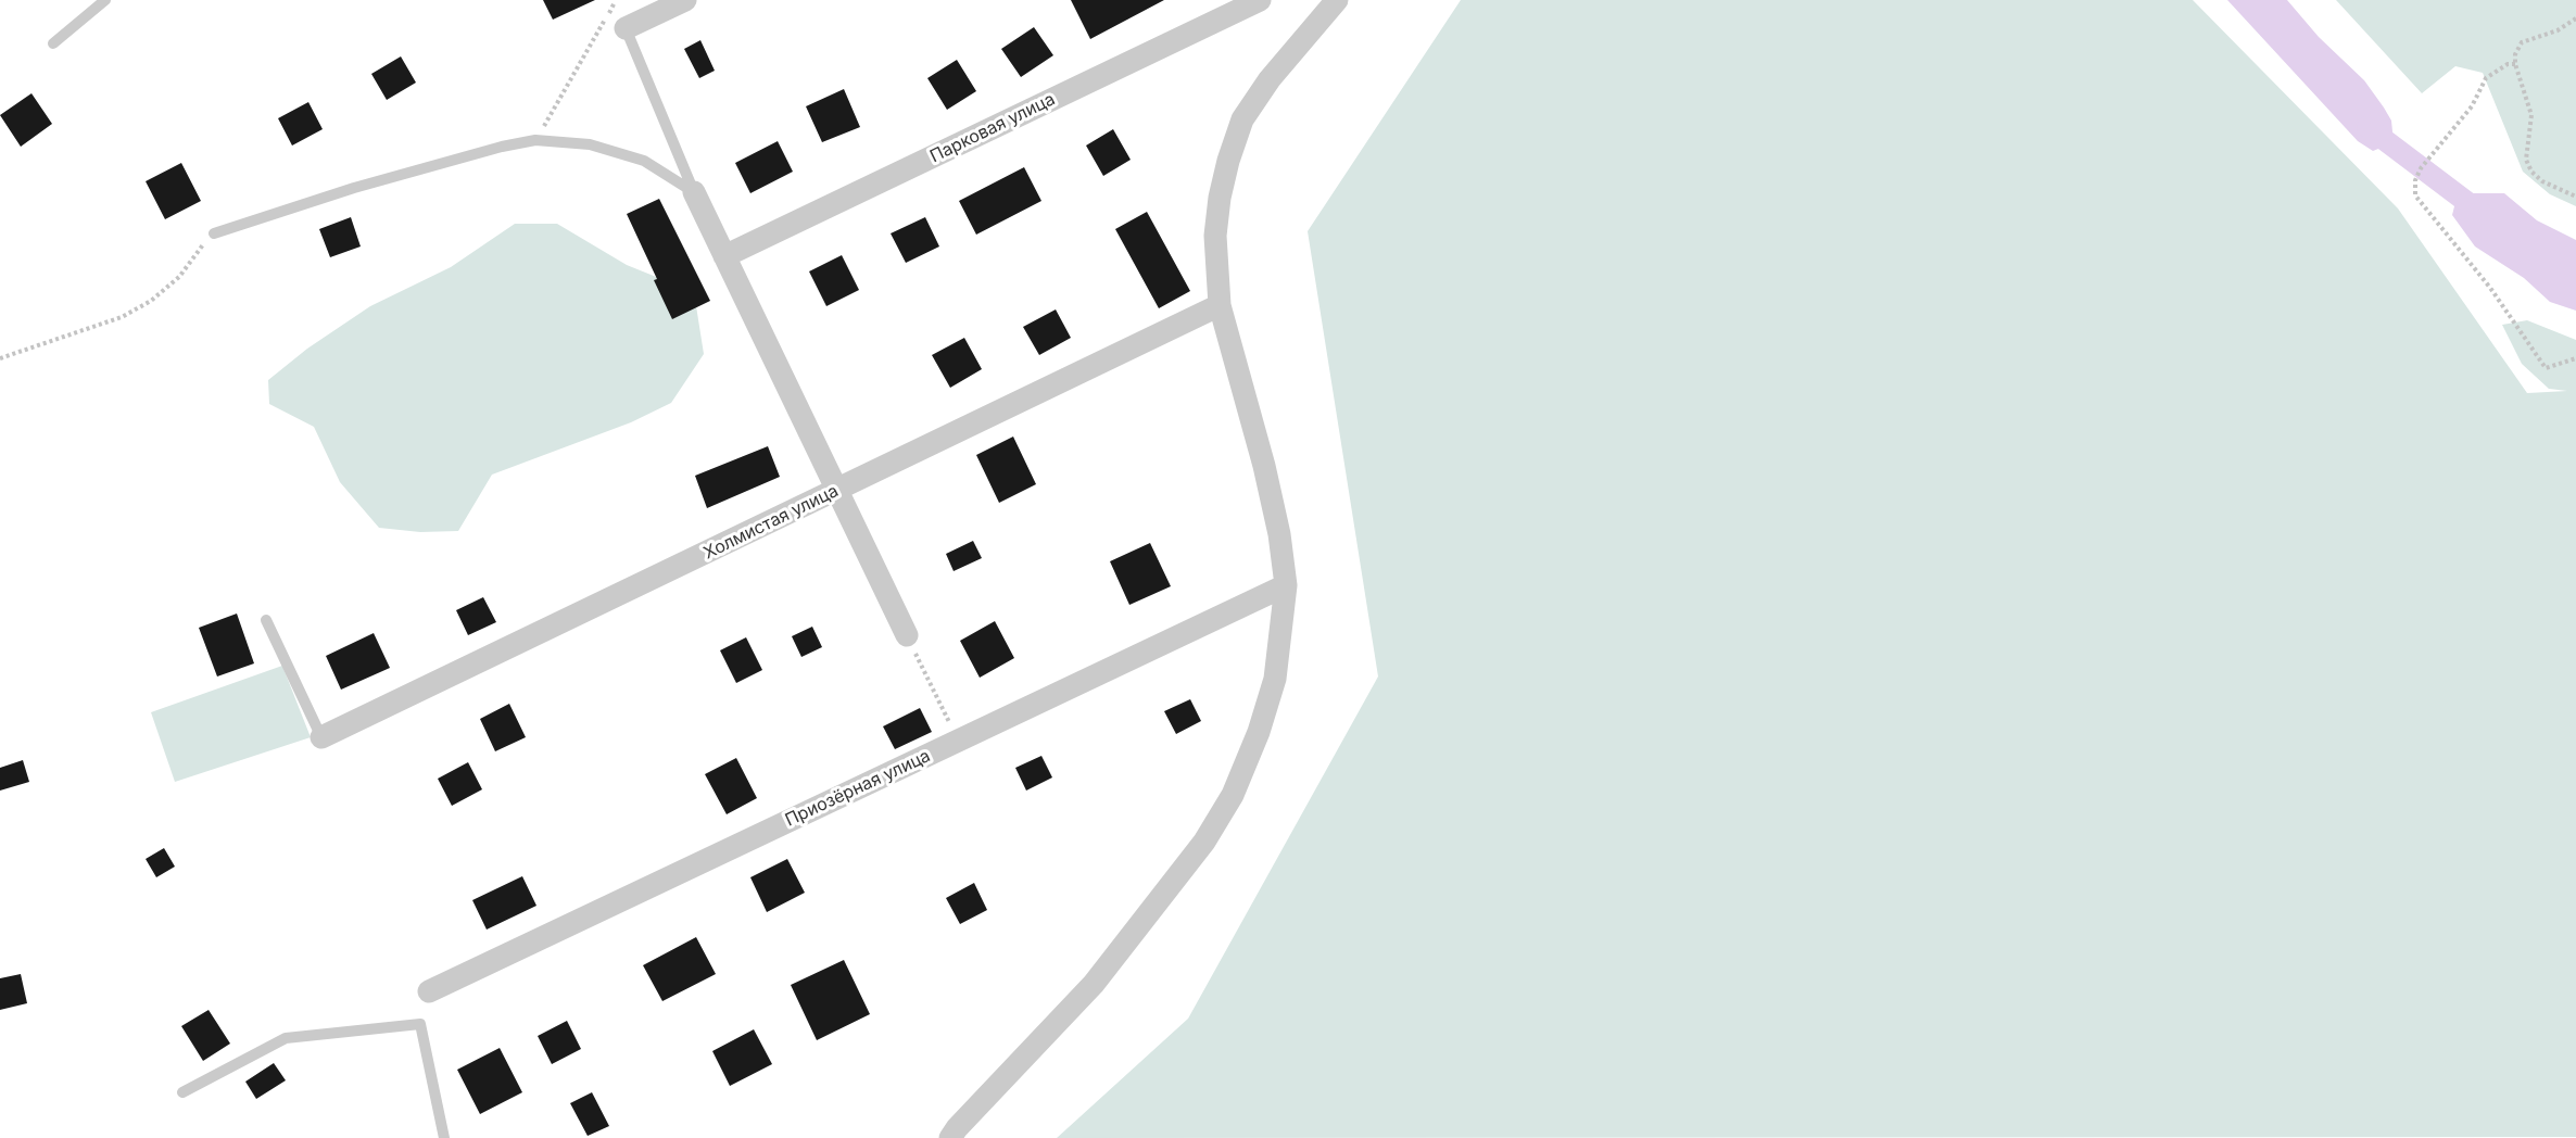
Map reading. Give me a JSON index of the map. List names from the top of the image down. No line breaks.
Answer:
{"streets":{"street":["Парковая улица","Холмистая улица","Приозёрная улица"]}}
